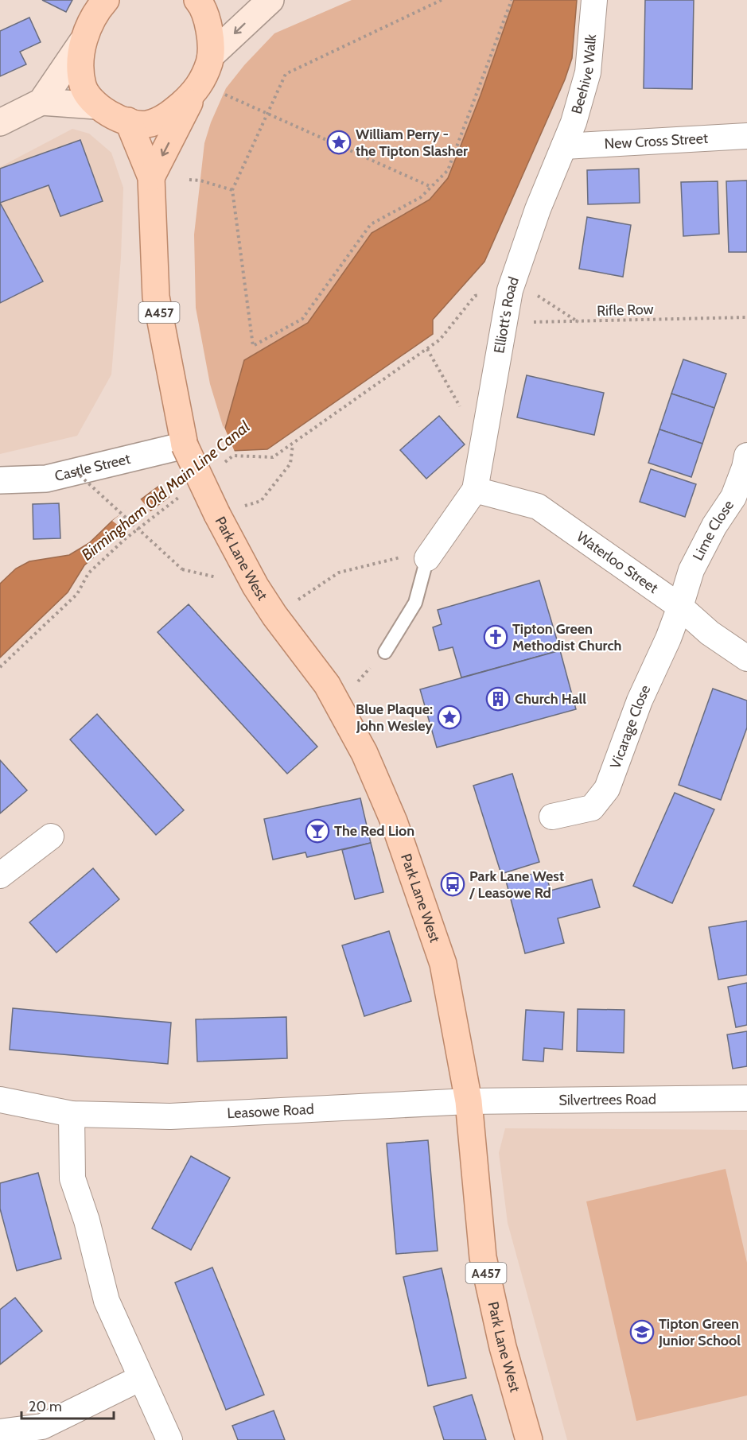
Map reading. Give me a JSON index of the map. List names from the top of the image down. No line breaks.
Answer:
{"streets":{"main road":["A457","Park Lane West"],"street":["Beehive Walk","New Cross Street","Elliott's Road","Castle Street","Lime Close","Waterloo Street","Vicarage Close","Silvertrees Road","Leasowe Road"],"path":["Rifle Row"]},"crossings":[["Beehive Walk","New Cross Street"],["Beehive Walk","Elliott's Road"],["New Cross Street","Elliott's Road"],["Rifle Row","Elliott's Road"],["A457","Park Lane West"],["Elliott's Road","Waterloo Street"],["Castle Street","Park Lane West"],["Lime Close","Waterloo Street"],["Lime Close","Vicarage Close"],["Park Lane West","Silvertrees Road"],["Park Lane West","Leasowe Road"],["Waterloo Street","Vicarage Close"],["Silvertrees Road","Leasowe Road"]],"water":["Birmingham Old Main Line Canal"],"places":{"place":["William Perry - the Tipton Slasher","Blue Plaque: John Wesley"],"church":["Tipton Green Methodist Church"],"building":["Church Hall"],"bar":["The Red Lion"],"bus stop":["Park Lane West / Leasowe Rd"],"school or university":["Tipton Green Junior School"]},"scale_bar":"20 m"}
